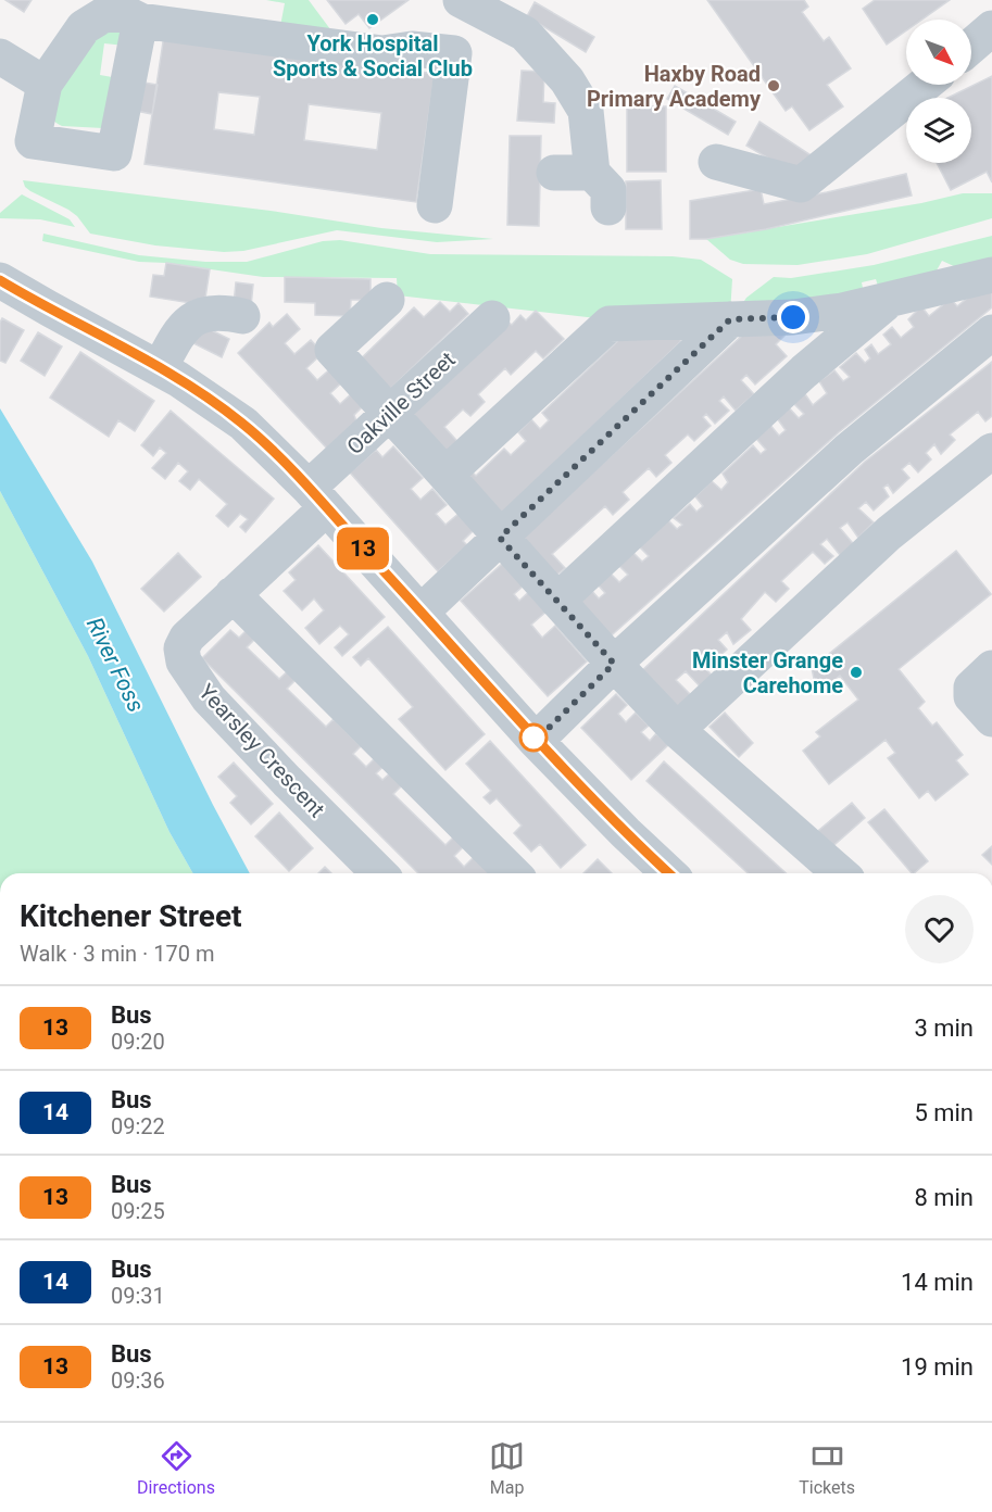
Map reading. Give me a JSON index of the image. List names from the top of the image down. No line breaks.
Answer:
{"streets":{"street":["Oakville Street","Yearsley Crescent"]},"crossings":[["Oakville Street","Yearsley Crescent"]],"water":["River Foss"],"places":["York Hospital Sports & Social Club","Haxby Road Primary Academy","Minster Grange Carehome"],"lines":["bus line 13"],"north":"bottom right","page":{"on_map":"13","heading":["Kitchener Street","Walk · 3 min · 170 m"],"list":[{"mark":"13","name":"Bus","note":"09:20","value":"3 min"},{"mark":"14","name":"Bus","note":"09:22","value":"5 min"},{"mark":"13","name":"Bus","note":"09:25","value":"8 min"},{"mark":"14","name":"Bus","note":"09:31","value":"14 min"},{"mark":"13","name":"Bus","note":"09:36","value":"19 min"}],"tabs":["Directions","Map","Tickets"]}}
